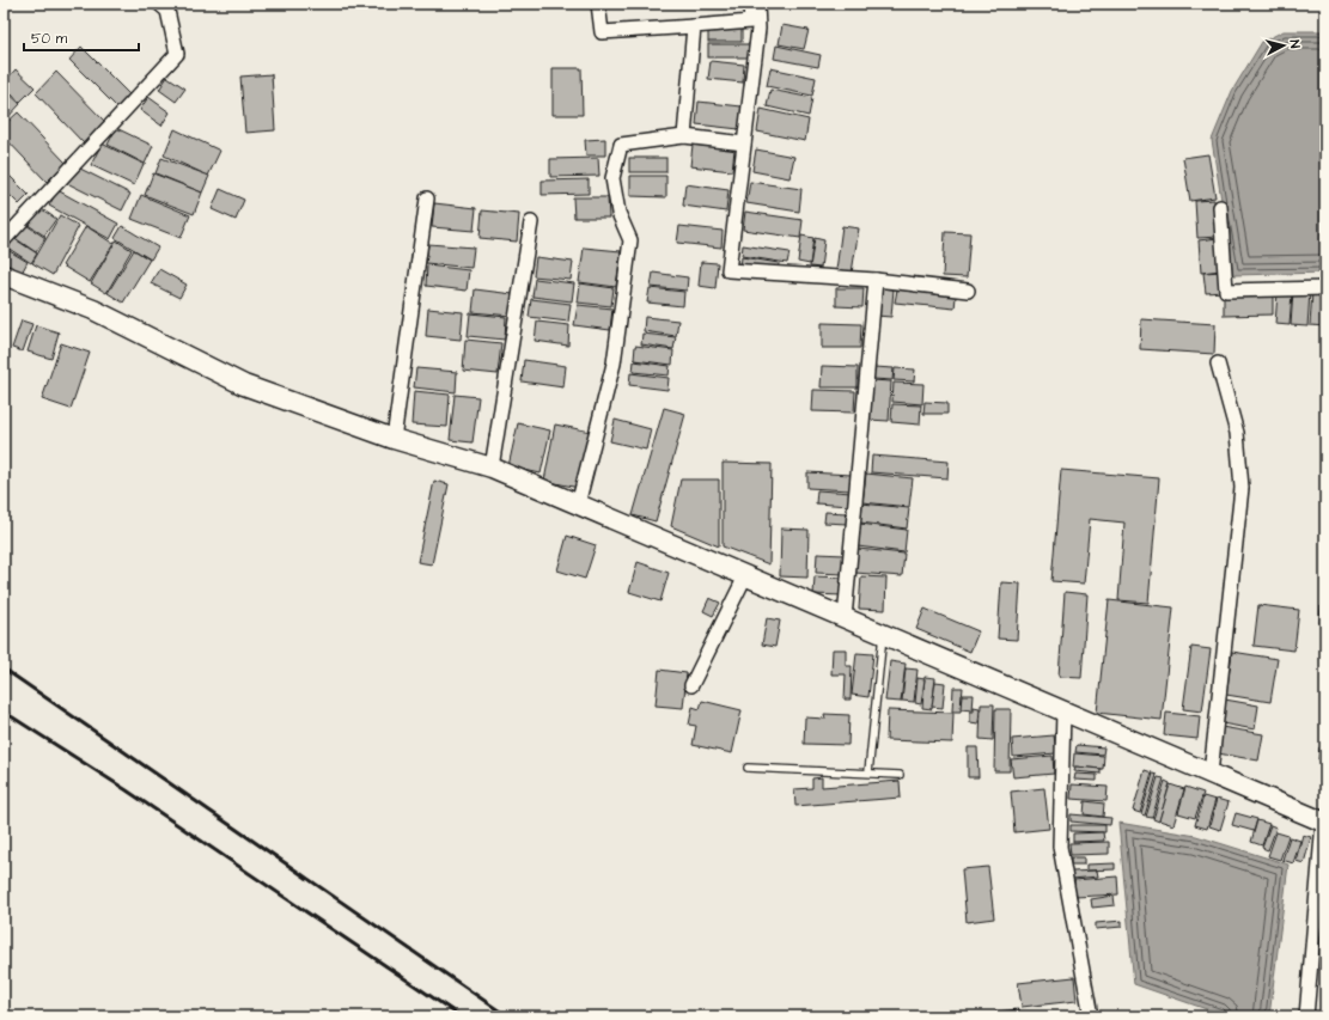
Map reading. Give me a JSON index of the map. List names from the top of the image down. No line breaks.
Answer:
{"scale_bar":"50 m","north":"right"}
